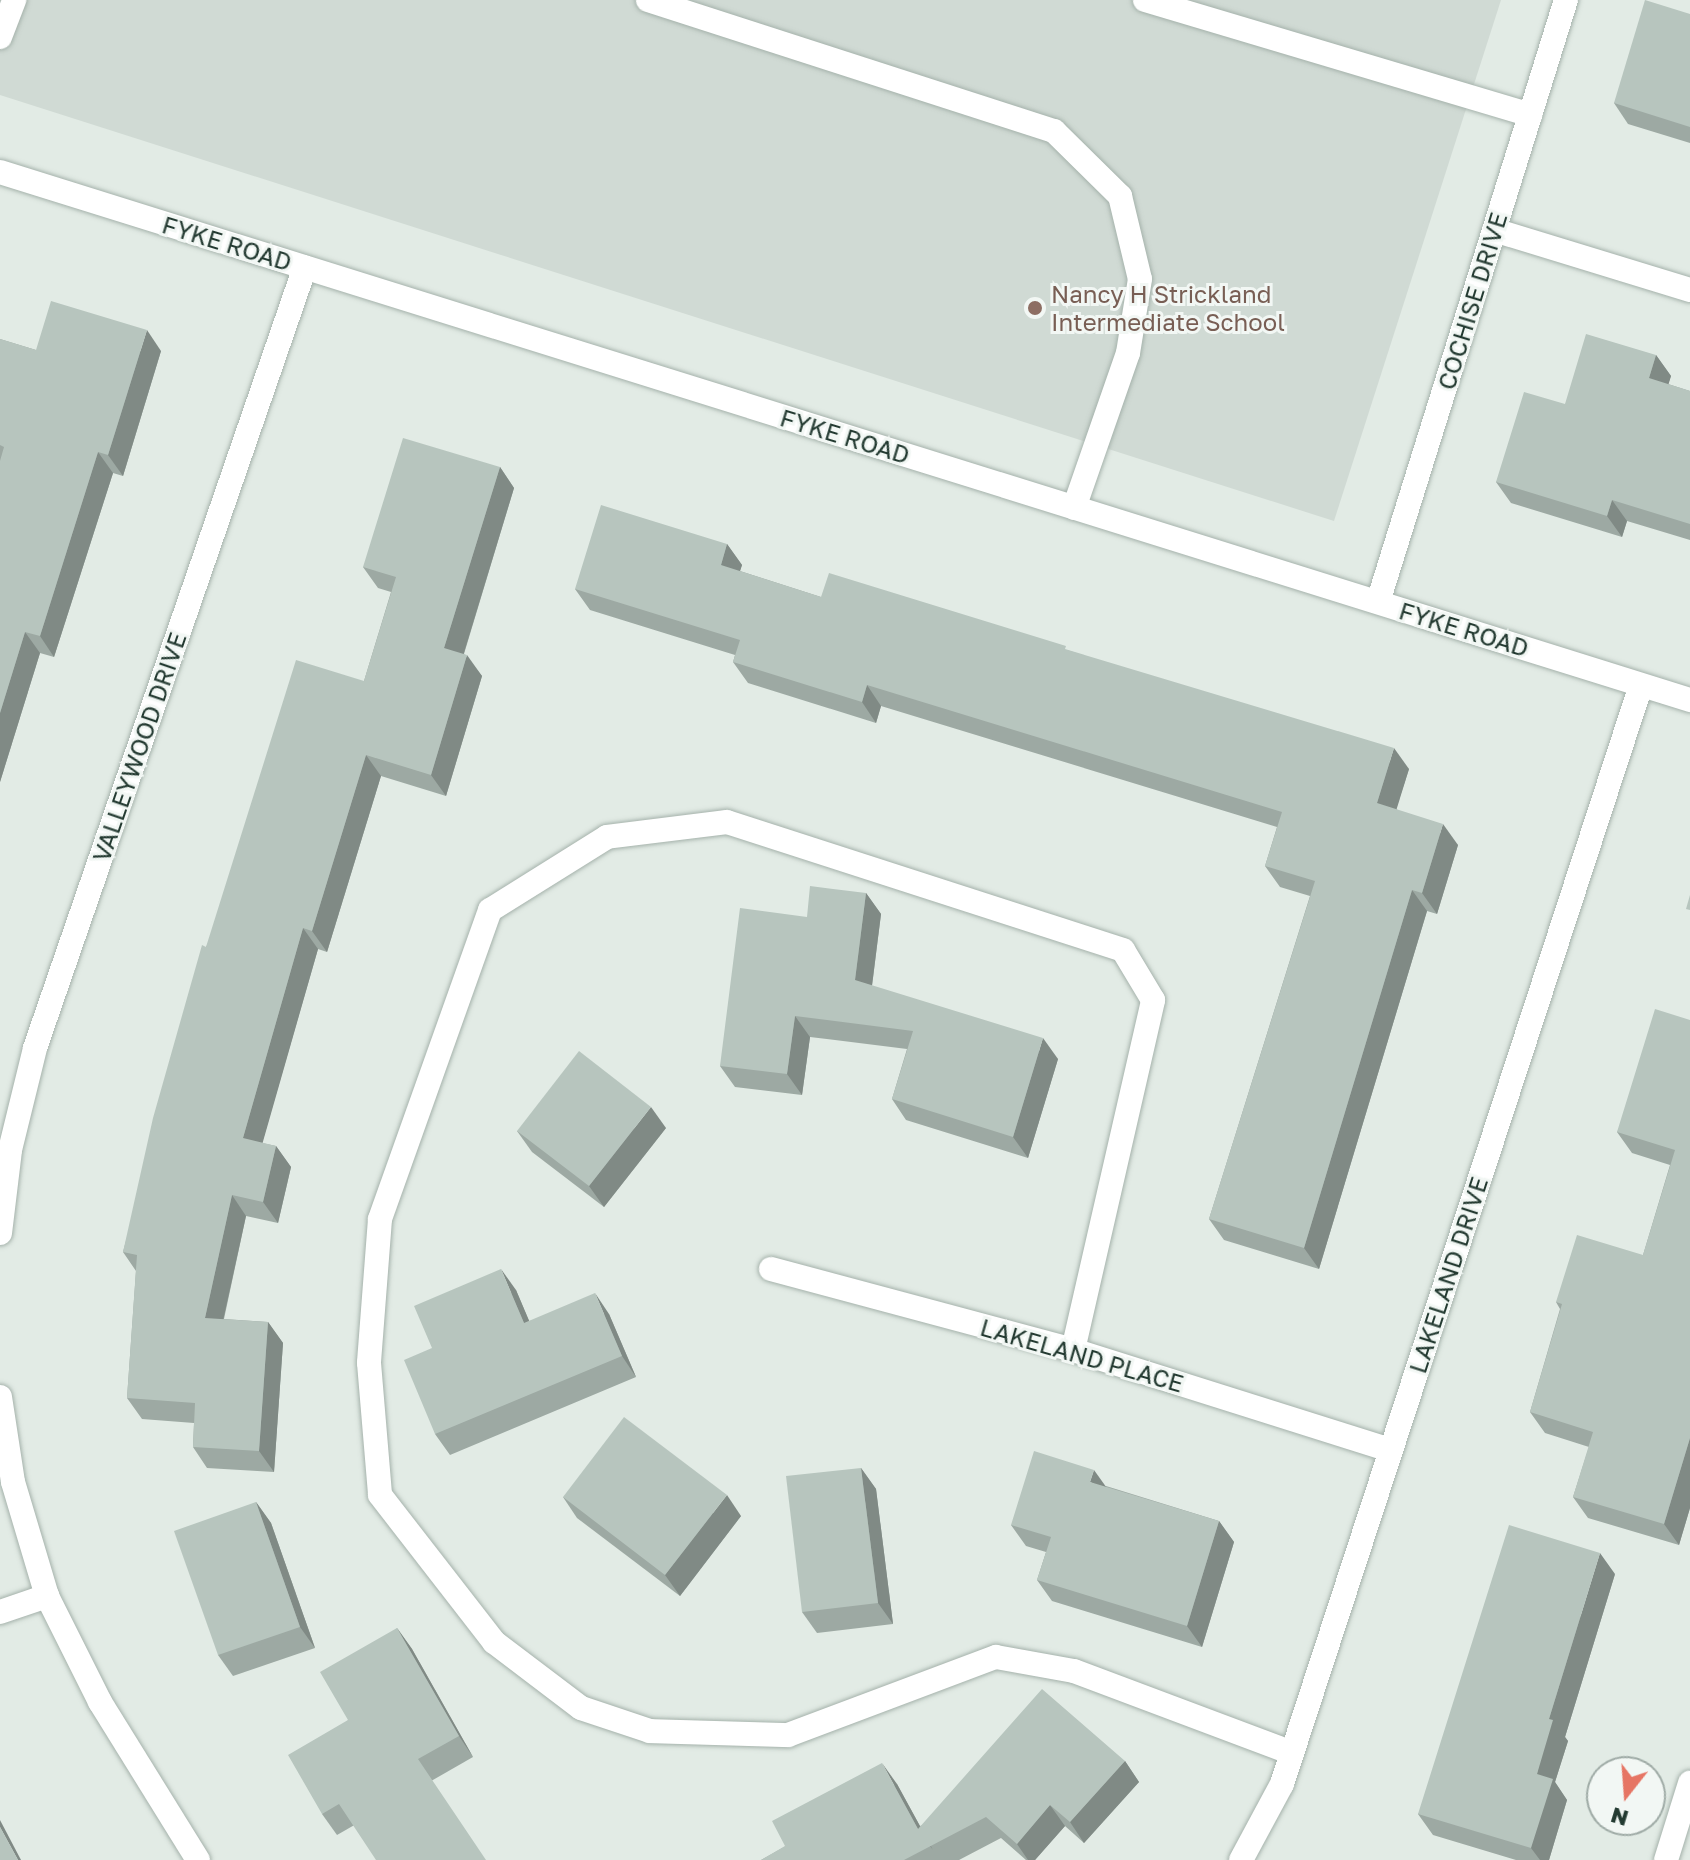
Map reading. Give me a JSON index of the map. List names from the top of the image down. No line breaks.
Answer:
{"streets":{"street":["FYKE ROAD","COCHISE DRIVE","VALLEYWOOD DRIVE","LAKELAND DRIVE","LAKELAND PLACE"]},"crossings":[["FYKE ROAD","COCHISE DRIVE"],["FYKE ROAD","VALLEYWOOD DRIVE"],["FYKE ROAD","LAKELAND DRIVE"],["LAKELAND DRIVE","LAKELAND PLACE"]],"places":["Nancy H Strickland Intermediate School"],"north":"bottom"}
